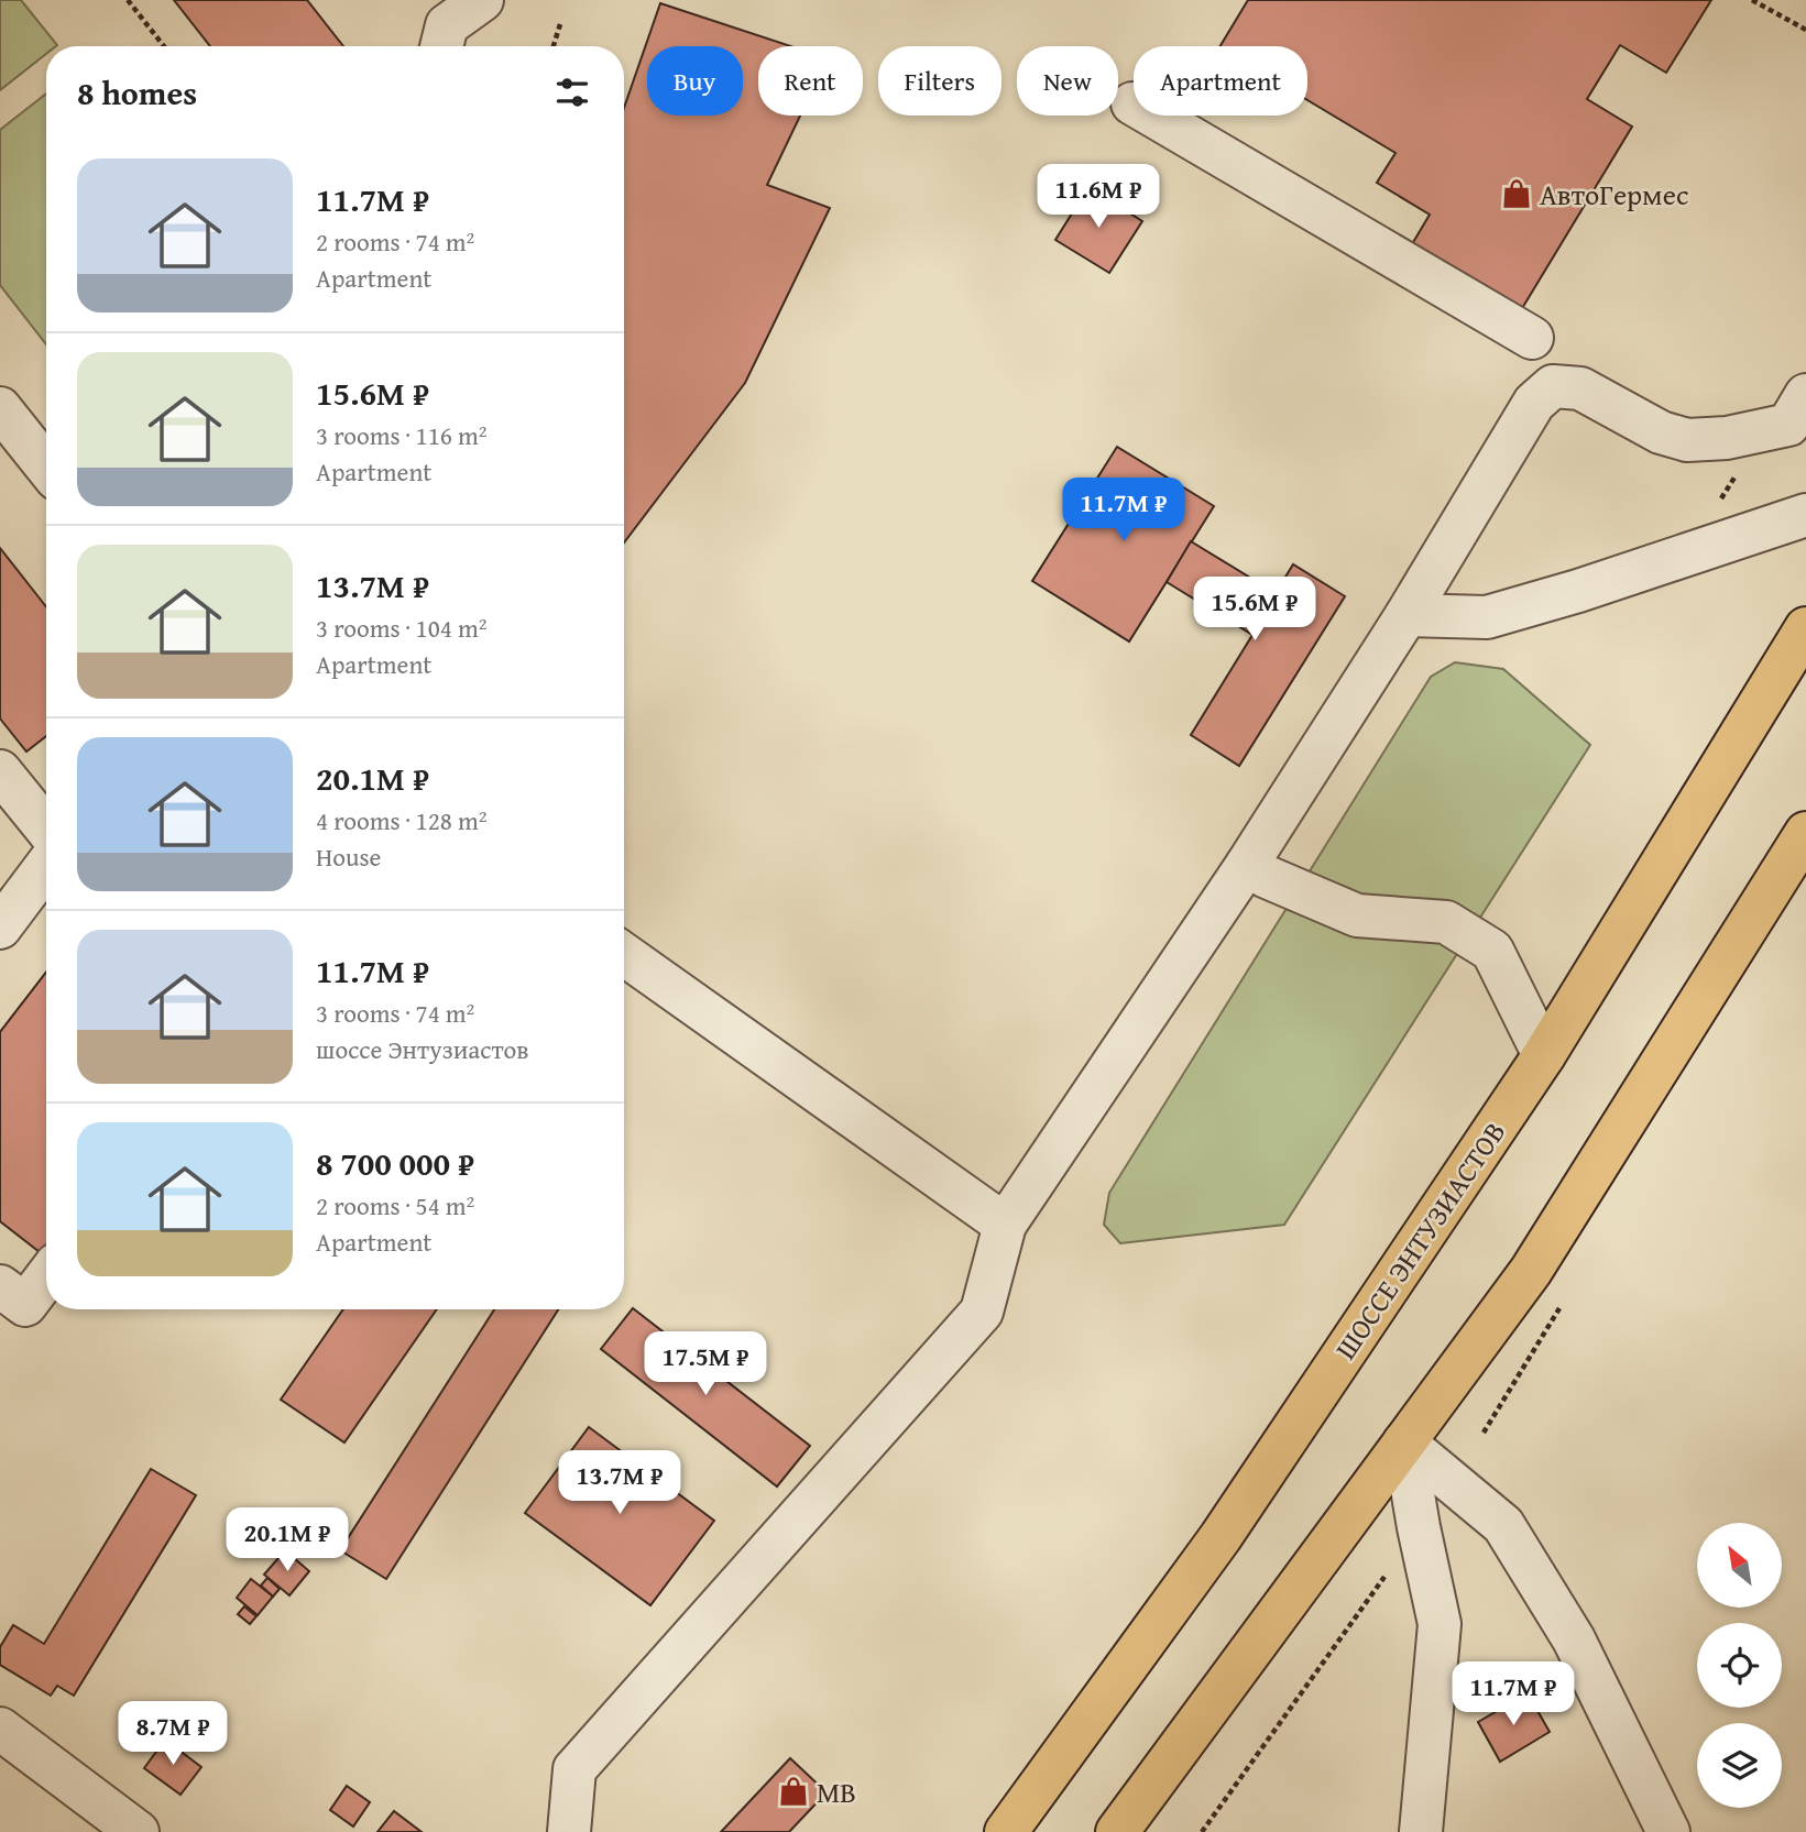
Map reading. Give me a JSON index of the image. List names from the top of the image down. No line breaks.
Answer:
{"streets":{"highway":["ШОССЕ ЭНТУЗИАСТОВ"]},"places":{"shop":["АвтоГермес","MB"]},"north":"top left","page":{"chip":["Buy","Rent","Filters","New","Apartment"],"heading":"8 homes","list":[{"name":"11.7M ₽","note":"2 rooms · 74 m² · Apartment"},{"name":"15.6M ₽","note":"3 rooms · 116 m² · Apartment"},{"name":"13.7M ₽","note":"3 rooms · 104 m² · Apartment"},{"name":"20.1M ₽","note":"4 rooms · 128 m² · House"},{"name":"11.7M ₽","note":"3 rooms · 74 m² · шоссе Энтузиастов"},{"name":"8 700 000 ₽","note":"2 rooms · 54 m² · Apartment"}],"price":["11.6M ₽","11.7M ₽","15.6M ₽","17.5M ₽","13.7M ₽","20.1M ₽","11.7M ₽","8.7M ₽"]}}
